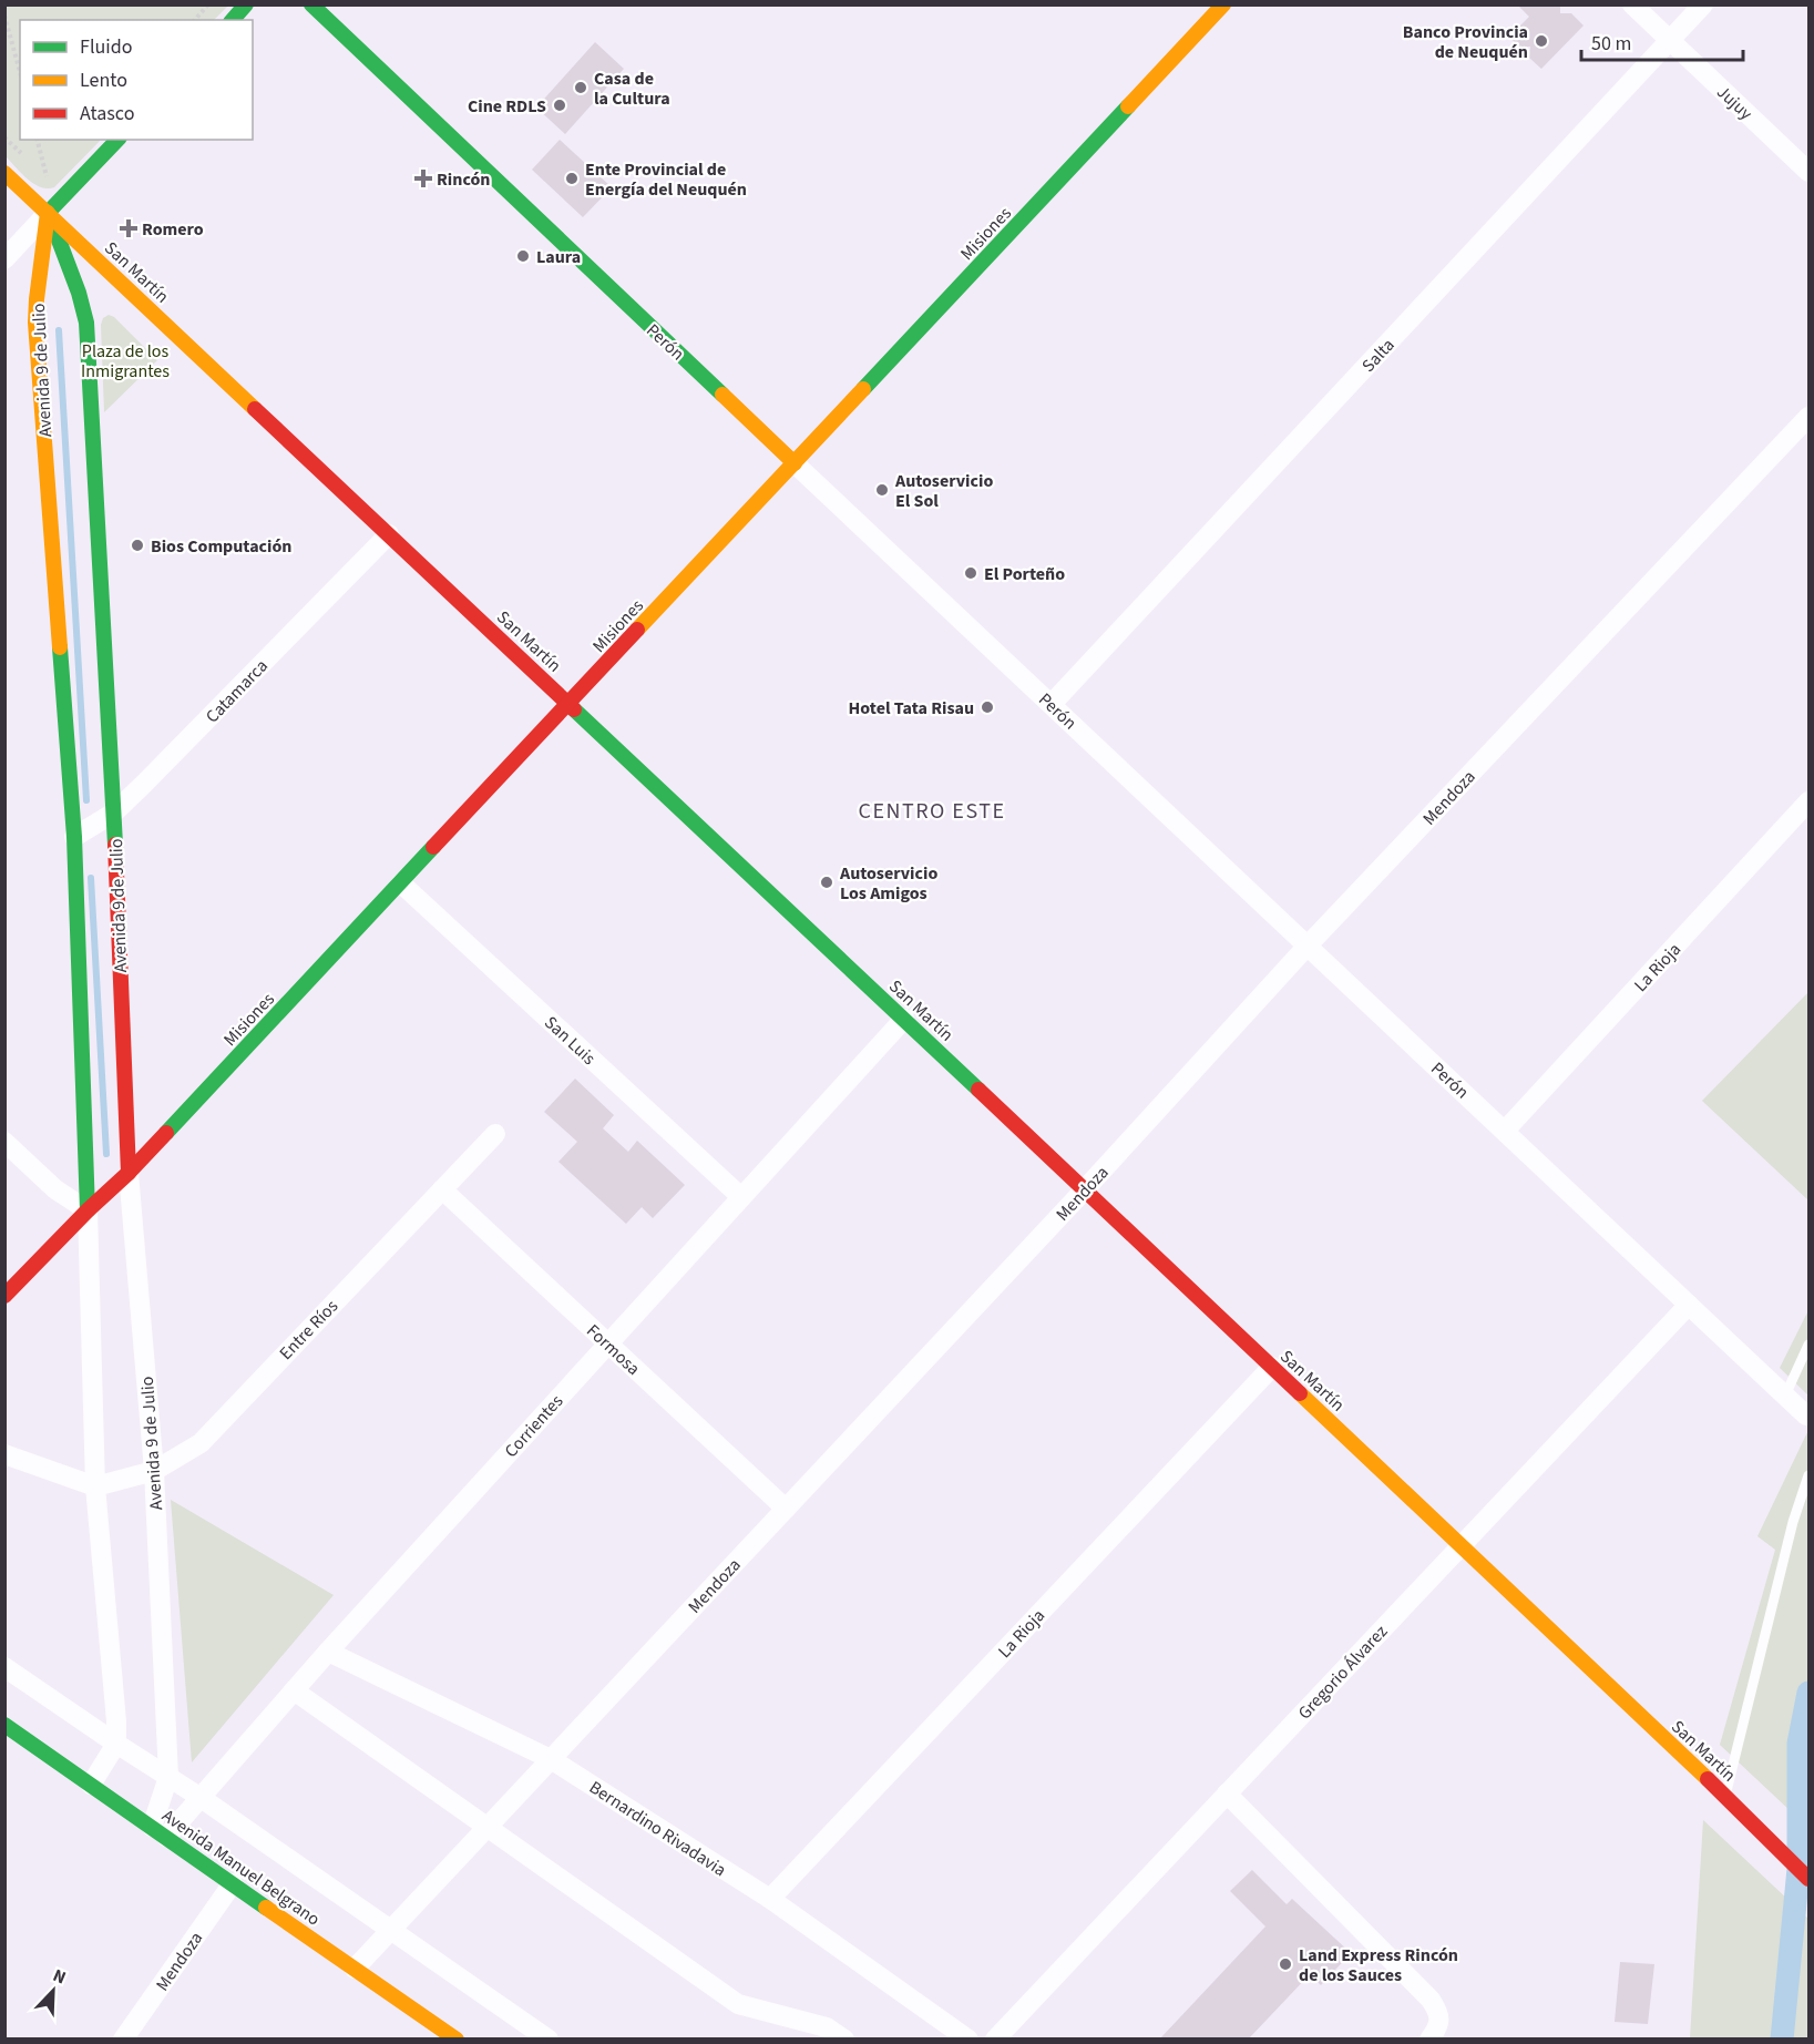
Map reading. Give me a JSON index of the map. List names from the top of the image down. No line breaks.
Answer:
{"streets":{"street":["Jujuy","Misiones","San Martín","Perón","Salta","Avenida 9 de Julio","Catamarca","Mendoza","La Rioja","San Luis","Entre Ríos","Formosa","Corrientes","Gregorio Álvarez","Bernardino Rivadavia","Avenida Manuel Belgrano"]},"crossings":[["Jujuy","Salta"],["Misiones","San Martín"],["Misiones","Perón"],["Misiones","Avenida 9 de Julio"],["Misiones","San Luis"],["San Martín","Avenida 9 de Julio"],["San Martín","Catamarca"],["San Martín","Mendoza"],["San Martín","La Rioja"],["San Martín","Corrientes"],["San Martín","Gregorio Álvarez"],["Perón","Salta"],["Perón","Mendoza"],["Perón","La Rioja"],["Perón","Gregorio Álvarez"],["Avenida 9 de Julio","Catamarca"],["Avenida 9 de Julio","Entre Ríos"],["Avenida 9 de Julio","Corrientes"],["Avenida 9 de Julio","Avenida Manuel Belgrano"],["Mendoza","Formosa"],["Mendoza","Bernardino Rivadavia"],["Mendoza","Avenida Manuel Belgrano"],["La Rioja","Bernardino Rivadavia"],["San Luis","Corrientes"],["Entre Ríos","Formosa"],["Formosa","Corrientes"],["Corrientes","Bernardino Rivadavia"],["Corrientes","Avenida Manuel Belgrano"]],"districts":["CENTRO ESTE"],"parks":["Plaza de los Inmigrantes"],"places":{"other":["Banco Provincia de Neuquén","Casa de la Cultura","Cine RDLS","Ente Provincial de Energía del Neuquén","Laura","Autoservicio El Sol","Bios Computación","El Porteño","Hotel Tata Risau","Autoservicio Los Amigos","Land Express Rincón de los Sauces"],"health":["Rincón","Romero"]},"legend":["Fluido","Lento","Atasco"],"scale_bar":"50 m","north":"top right"}
